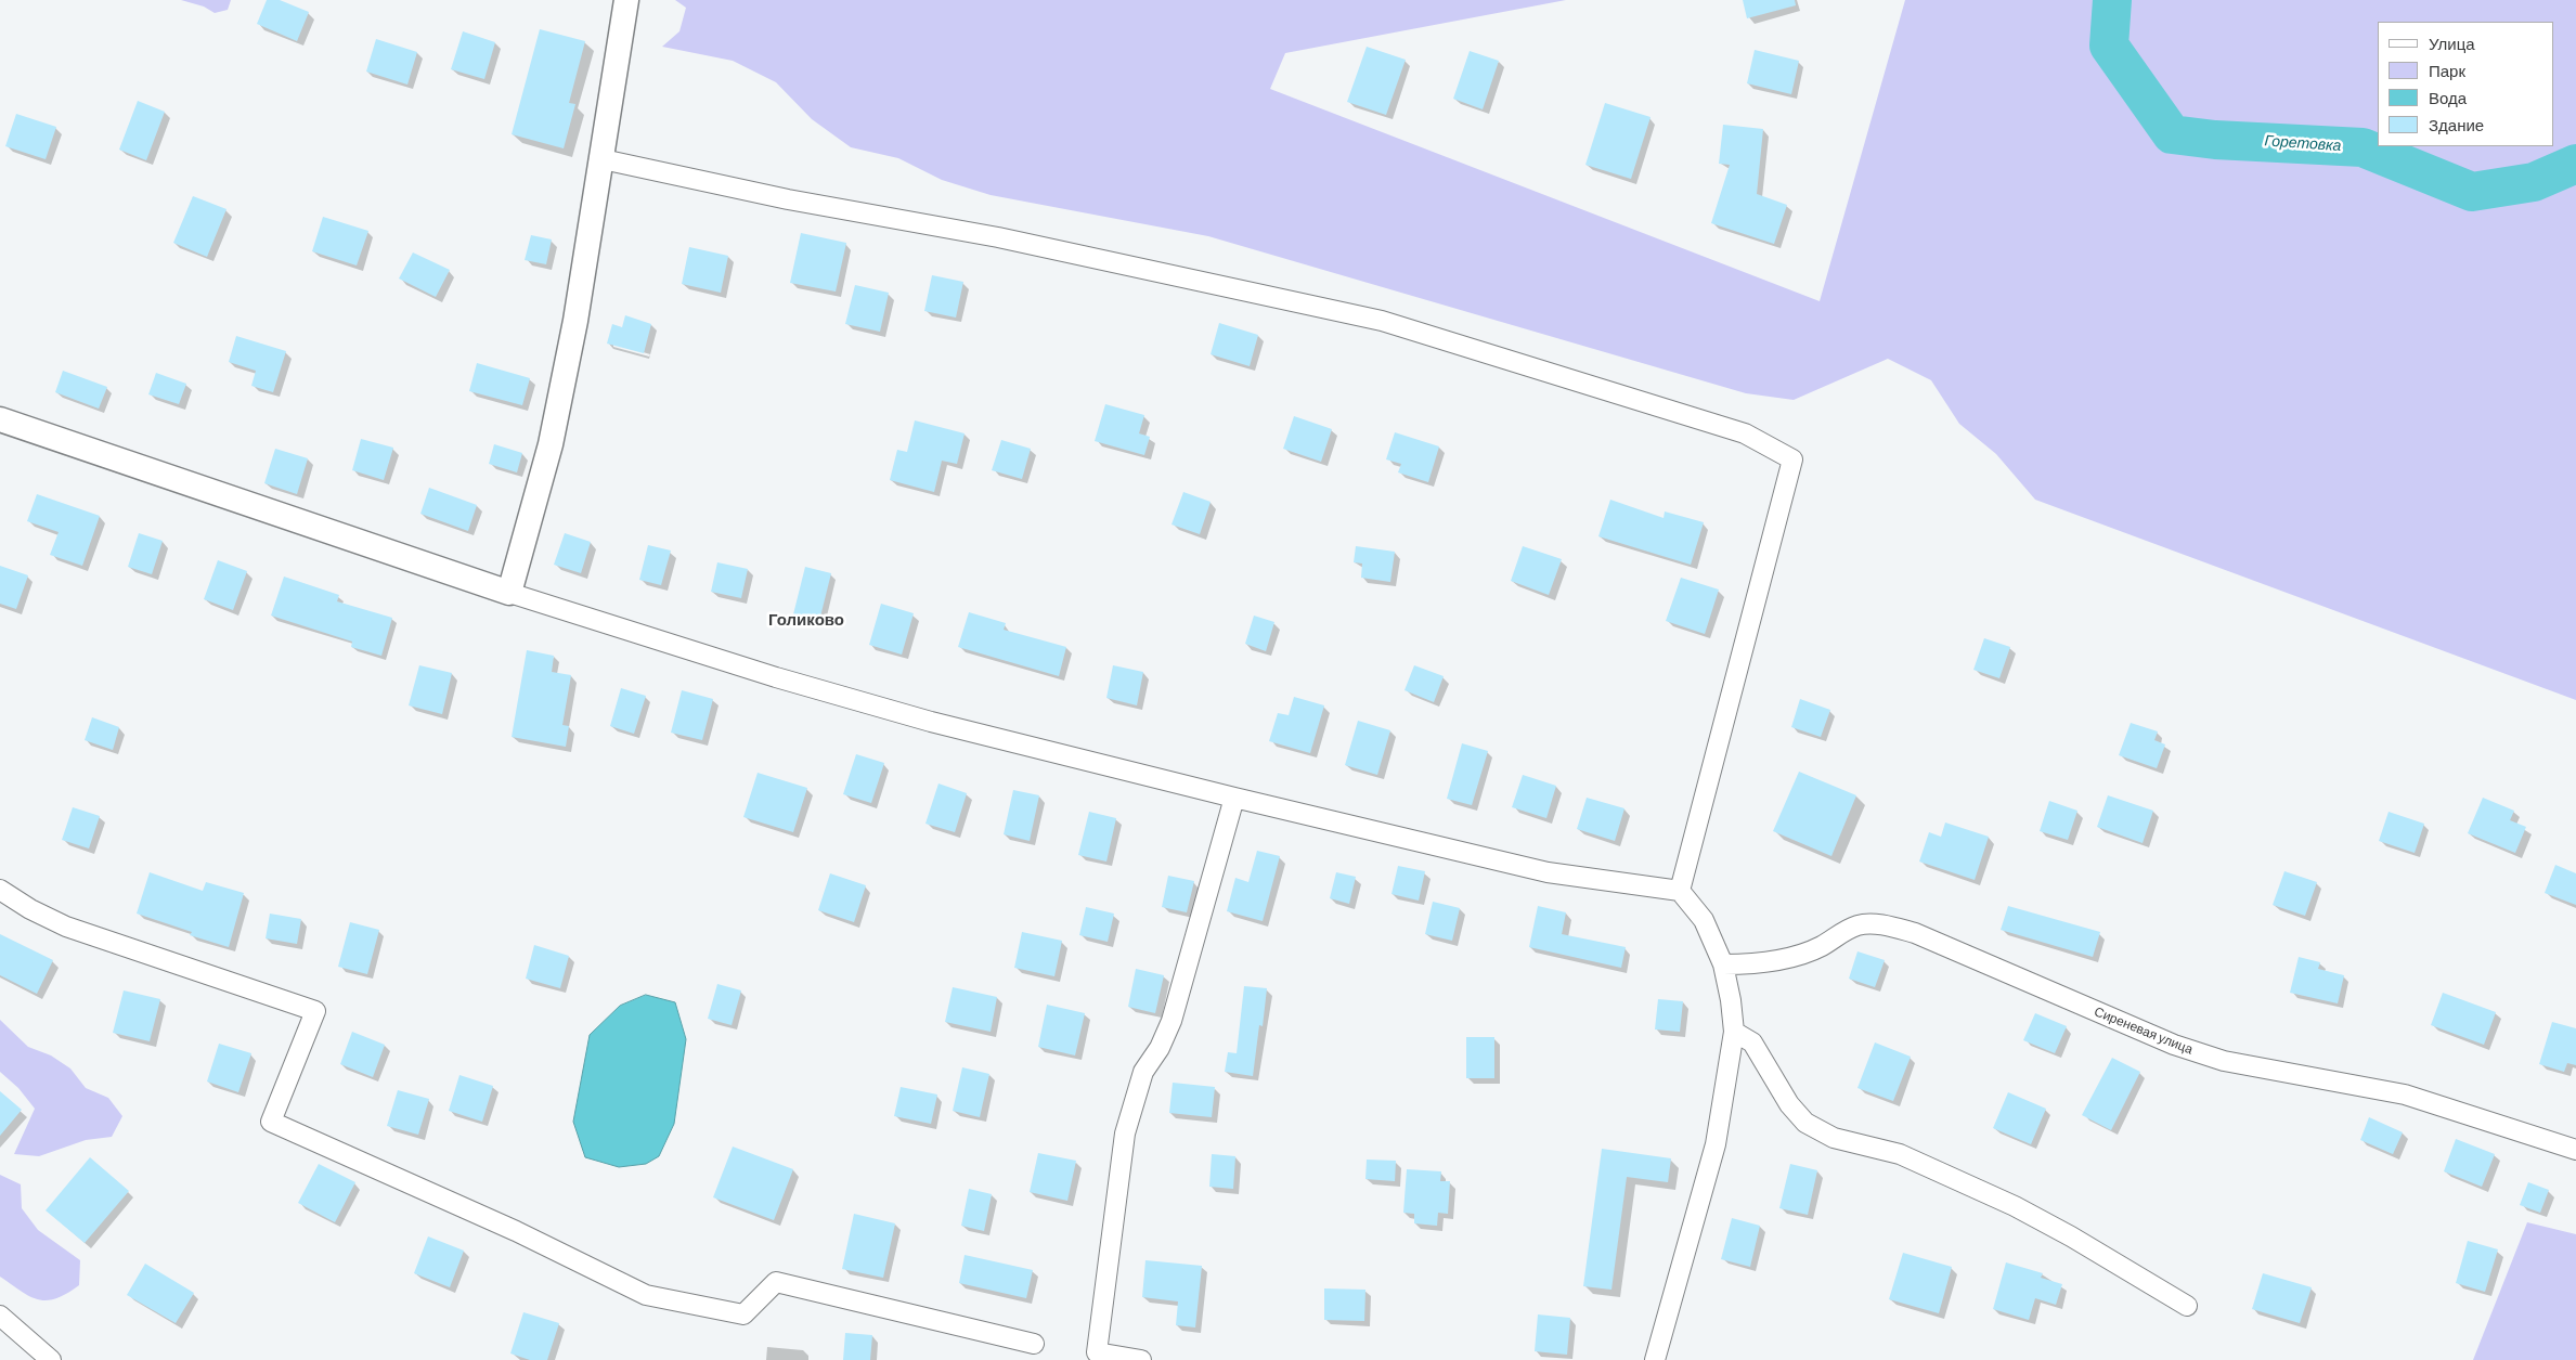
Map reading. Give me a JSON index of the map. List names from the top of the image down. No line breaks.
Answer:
{"streets":{"street":["Сиреневая улица"]},"districts":["Голиково"],"water":["Горетовка"],"legend":["Улица","Парк","Вода","Здание"]}
